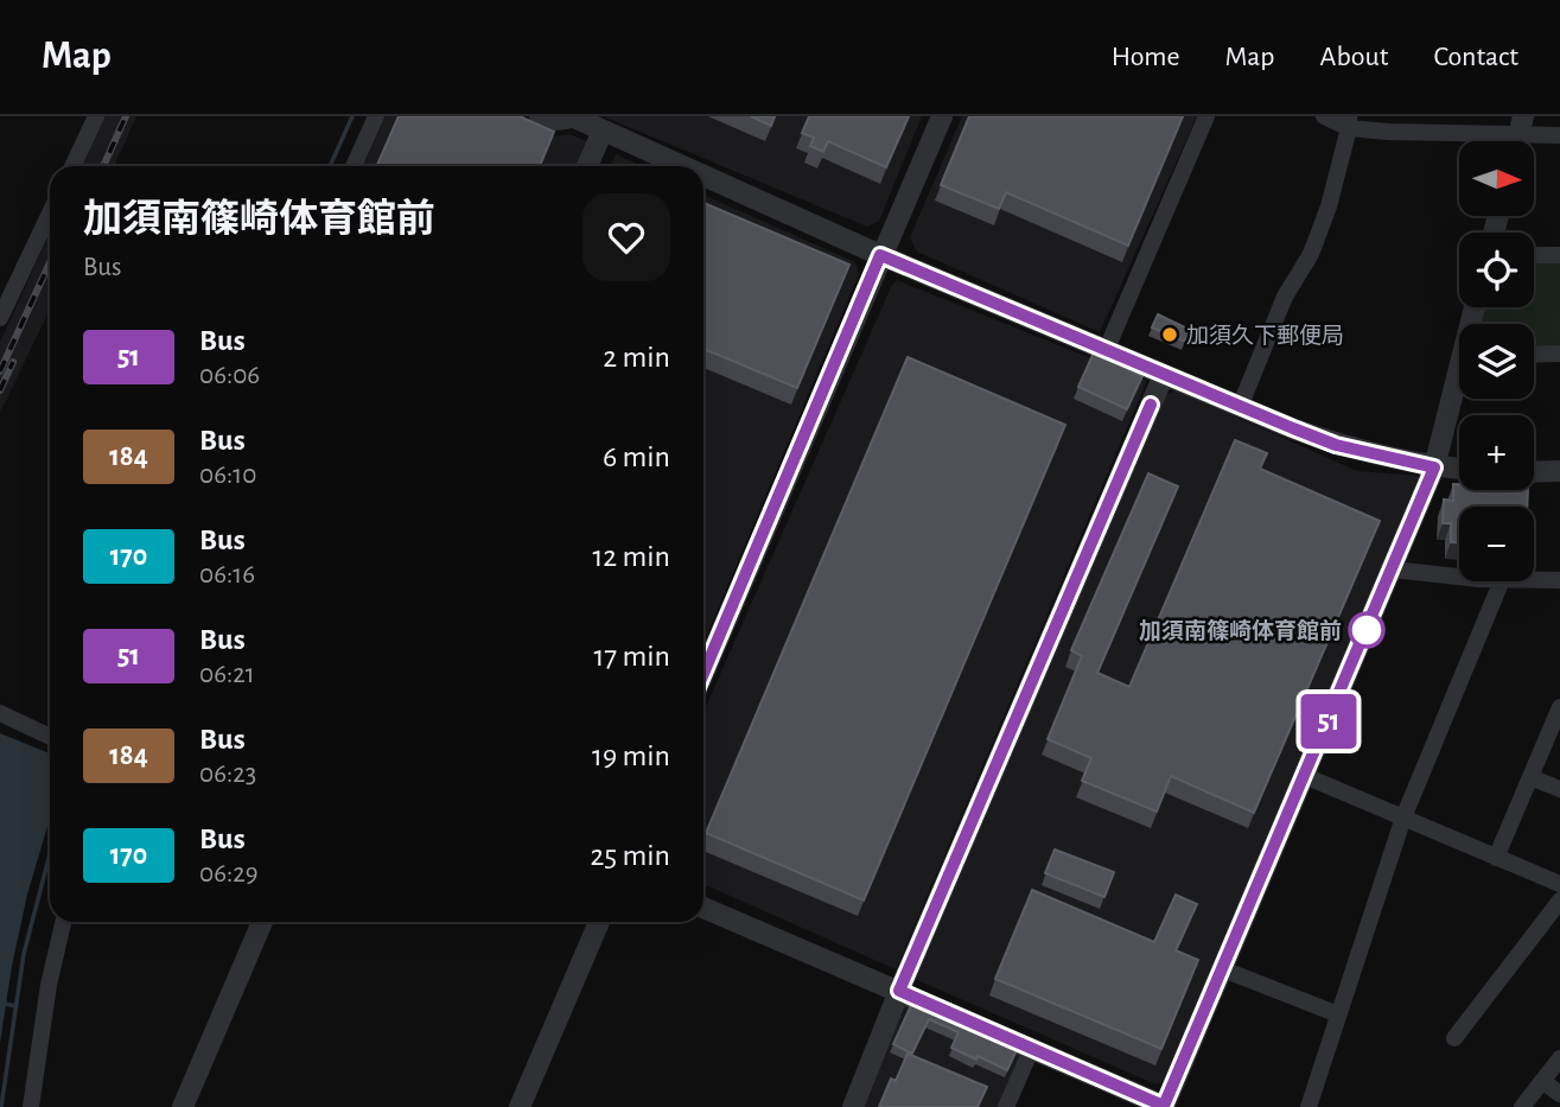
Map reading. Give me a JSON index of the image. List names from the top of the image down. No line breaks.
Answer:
{"places":["加須久下郵便局","加須南篠崎体育館前"],"lines":["bus line 51"],"north":"right","page":{"header":"Map","nav":["Home","Map","About","Contact"],"on_map":"51","map_buttons":["+","−"],"heading":["加須南篠崎体育館前","Bus"],"list":[{"mark":"51","name":"Bus","note":"06:06","value":"2 min"},{"mark":"184","name":"Bus","note":"06:10","value":"6 min"},{"mark":"170","name":"Bus","note":"06:16","value":"12 min"},{"mark":"51","name":"Bus","note":"06:21","value":"17 min"},{"mark":"184","name":"Bus","note":"06:23","value":"19 min"},{"mark":"170","name":"Bus","note":"06:29","value":"25 min"}]}}
